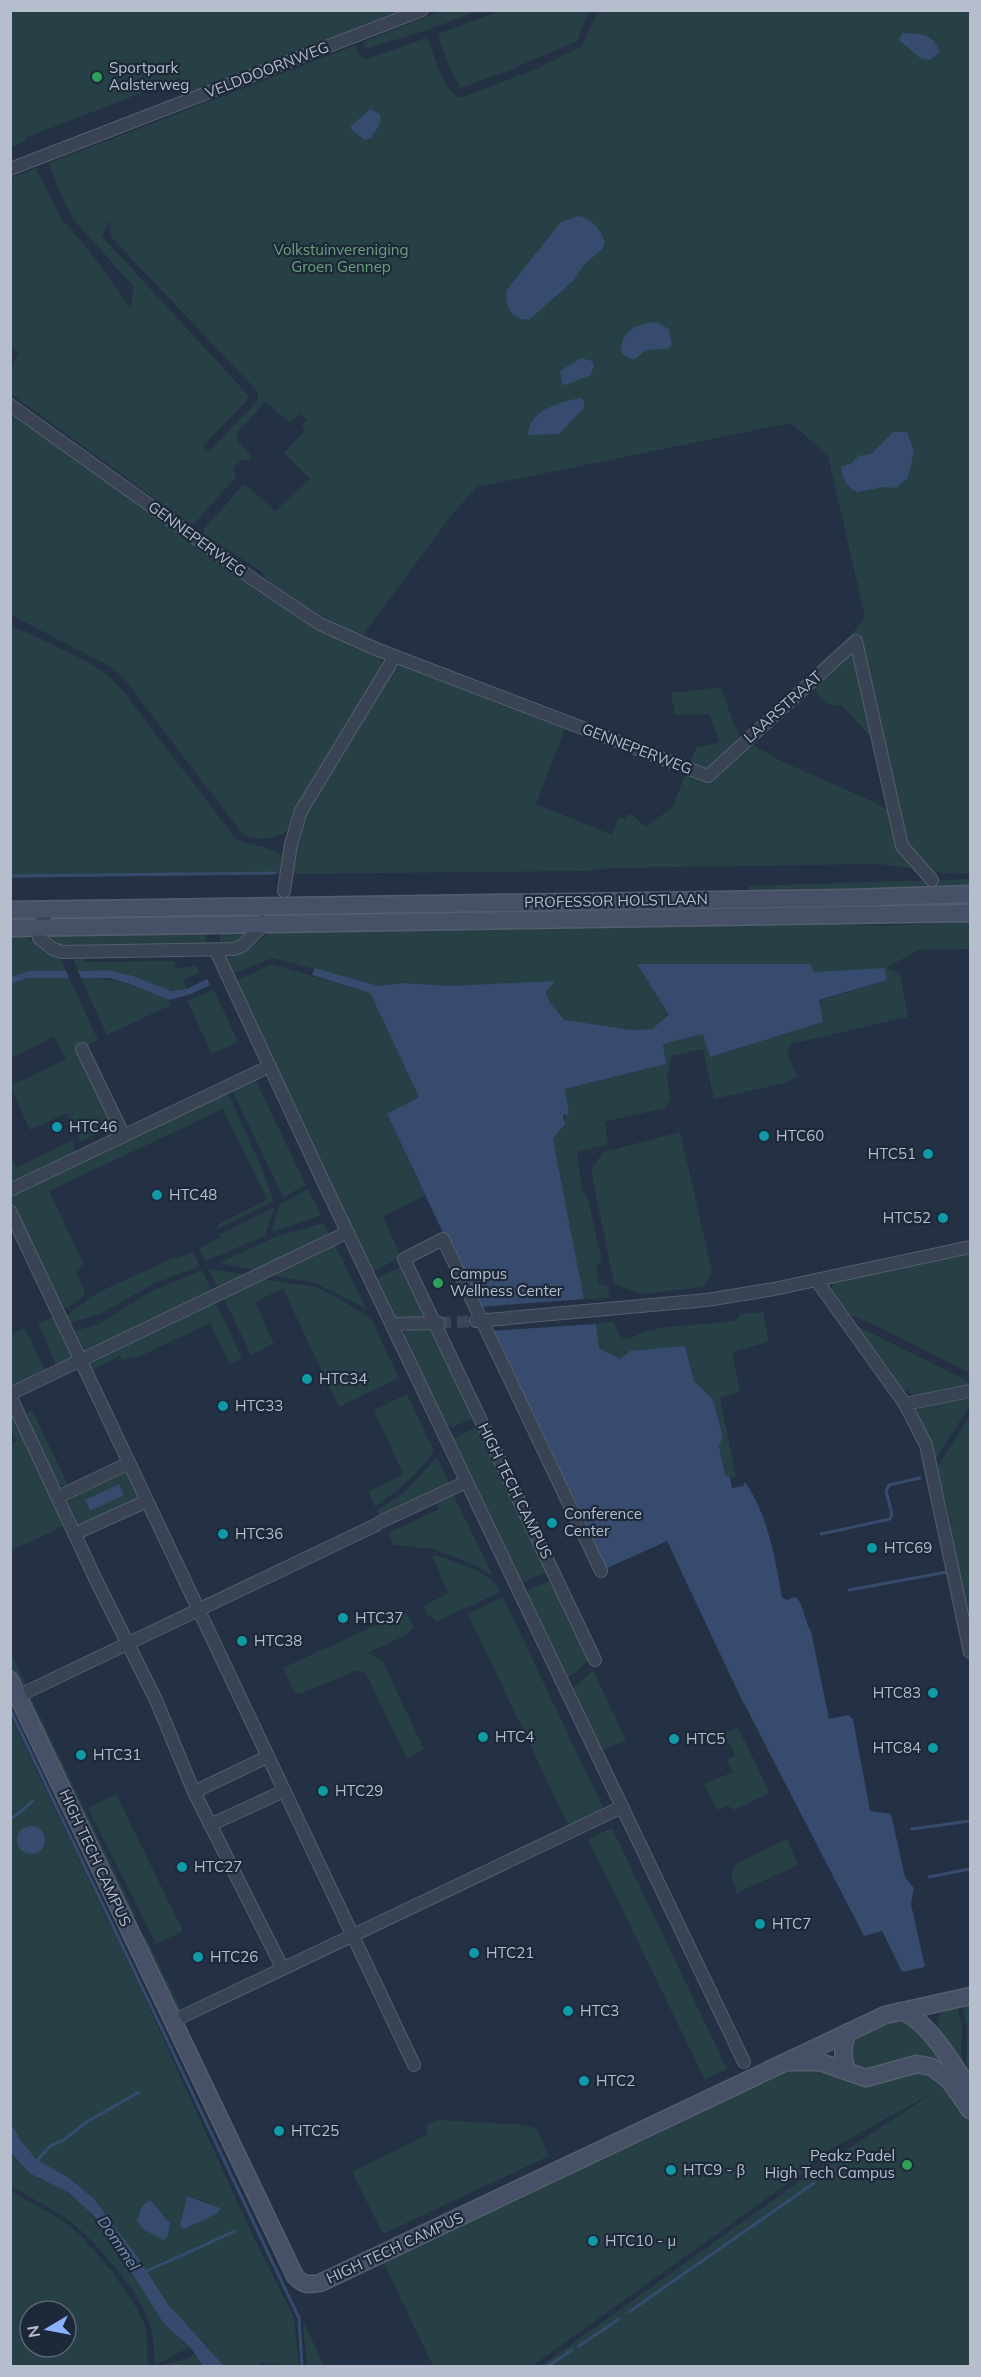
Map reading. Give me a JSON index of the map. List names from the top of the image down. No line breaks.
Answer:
{"streets":{"main road":["PROFESSOR HOLSTLAAN","HIGH TECH CAMPUS"],"street":["VELDDOORNWEG","GENNEPERWEG","LAARSTRAAT"]},"crossings":[["GENNEPERWEG","LAARSTRAAT"]],"water":["Dommel"],"parks":["Volkstuinvereniging Groen Gennep"],"places":["Sportpark Aalsterweg","HTC46","HTC60","HTC51","HTC48","HTC52","Campus Wellness Center","HTC34","HTC33","Conference Center","HTC36","HTC69","HTC37","HTC38","HTC83","HTC4","HTC5","HTC84","HTC31","HTC29","HTC27","HTC7","HTC21","HTC26","HTC3","HTC2","HTC25","Peakz Padel High Tech Campus","HTC9 - β","HTC10 - μ"],"north":"left"}
